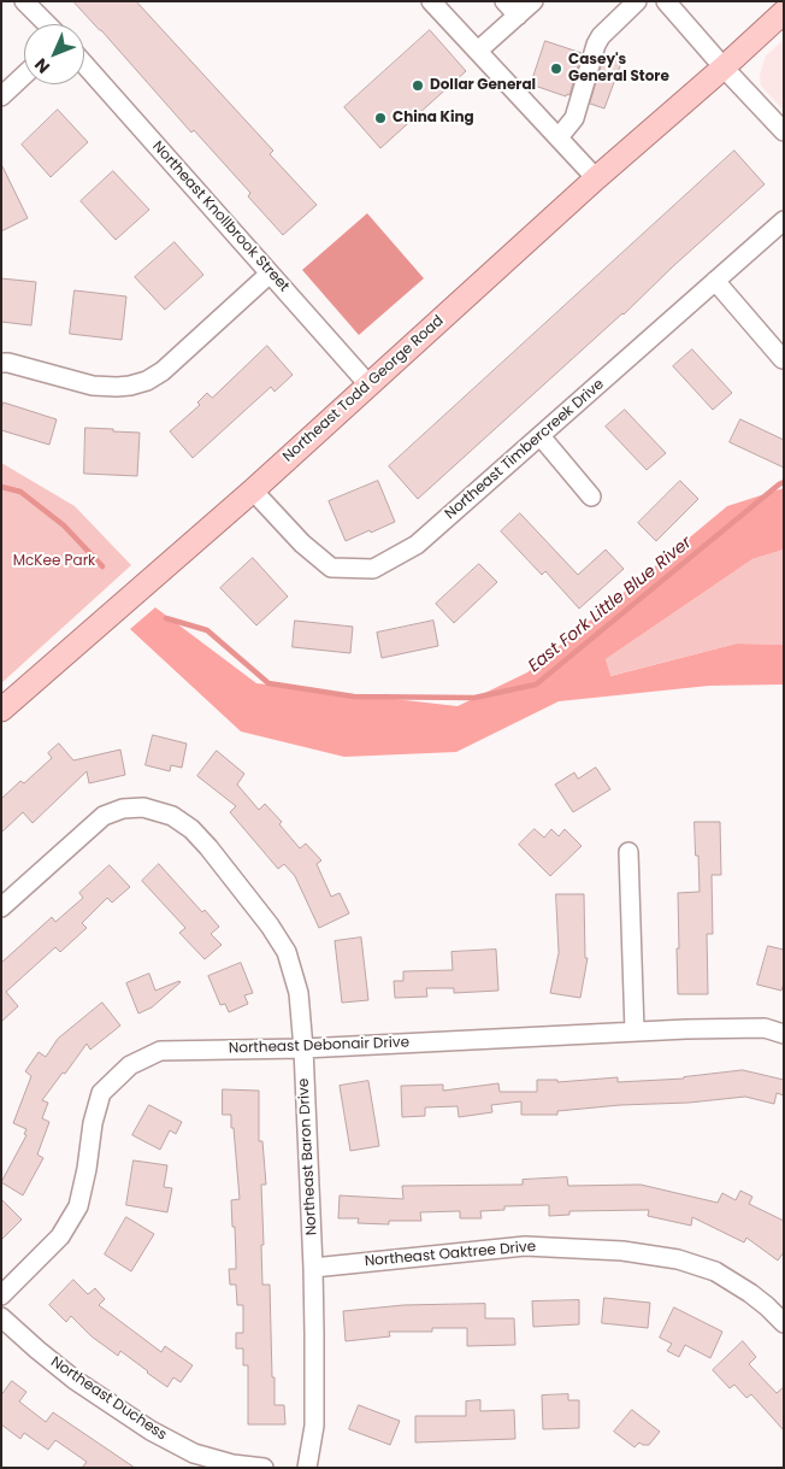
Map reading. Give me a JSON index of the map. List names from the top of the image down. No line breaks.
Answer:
{"streets":{"main road":["Northeast Todd George Road"],"street":["Northeast Knollbrook Street","Northeast Timbercreek Drive","Northeast Debonair Drive","Northeast Baron Drive","Northeast Oaktree Drive","Northeast Duchess"]},"crossings":[["Northeast Knollbrook Street","Northeast Todd George Road"],["Northeast Todd George Road","Northeast Timbercreek Drive"],["Northeast Debonair Drive","Northeast Baron Drive"],["Northeast Baron Drive","Northeast Oaktree Drive"]],"water":["East Fork Little Blue River"],"parks":["McKee Park"],"places":["Casey's General Store","Dollar General","China King"],"north":"bottom left"}
